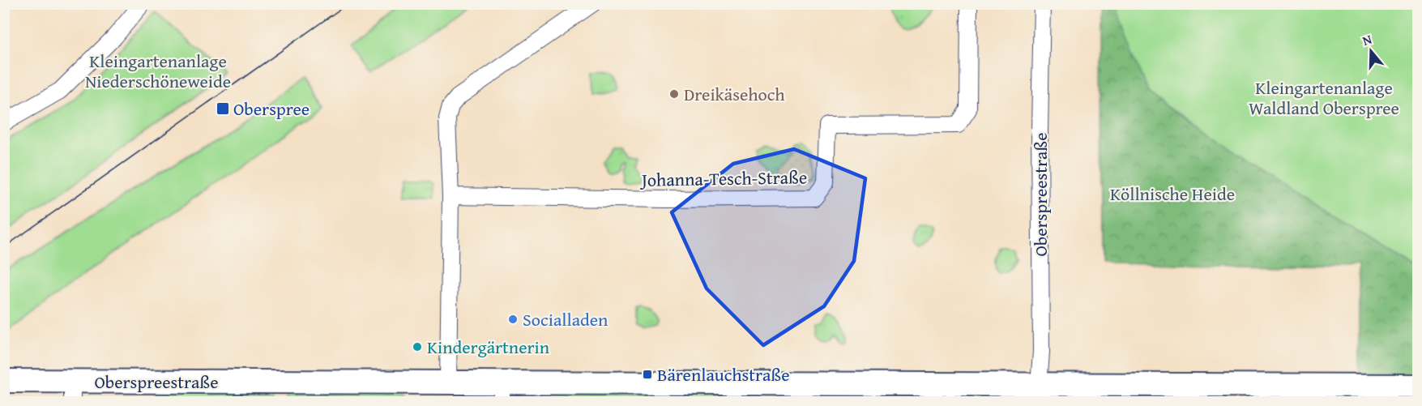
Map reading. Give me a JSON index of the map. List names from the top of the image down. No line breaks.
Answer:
{"streets":{"main road":["Oberspreestraße"],"street":["Johanna-Tesch-Straße"]},"parks":["Kleingartenanlage Niederschöneweide","Kleingartenanlage Waldland Oberspree","Köllnische Heide"],"places":{"other":["Dreikäsehoch","Socialladen","Kindergärtnerin"],"transit":["Oberspree","Bärenlauchstraße"]},"north":"top"}
